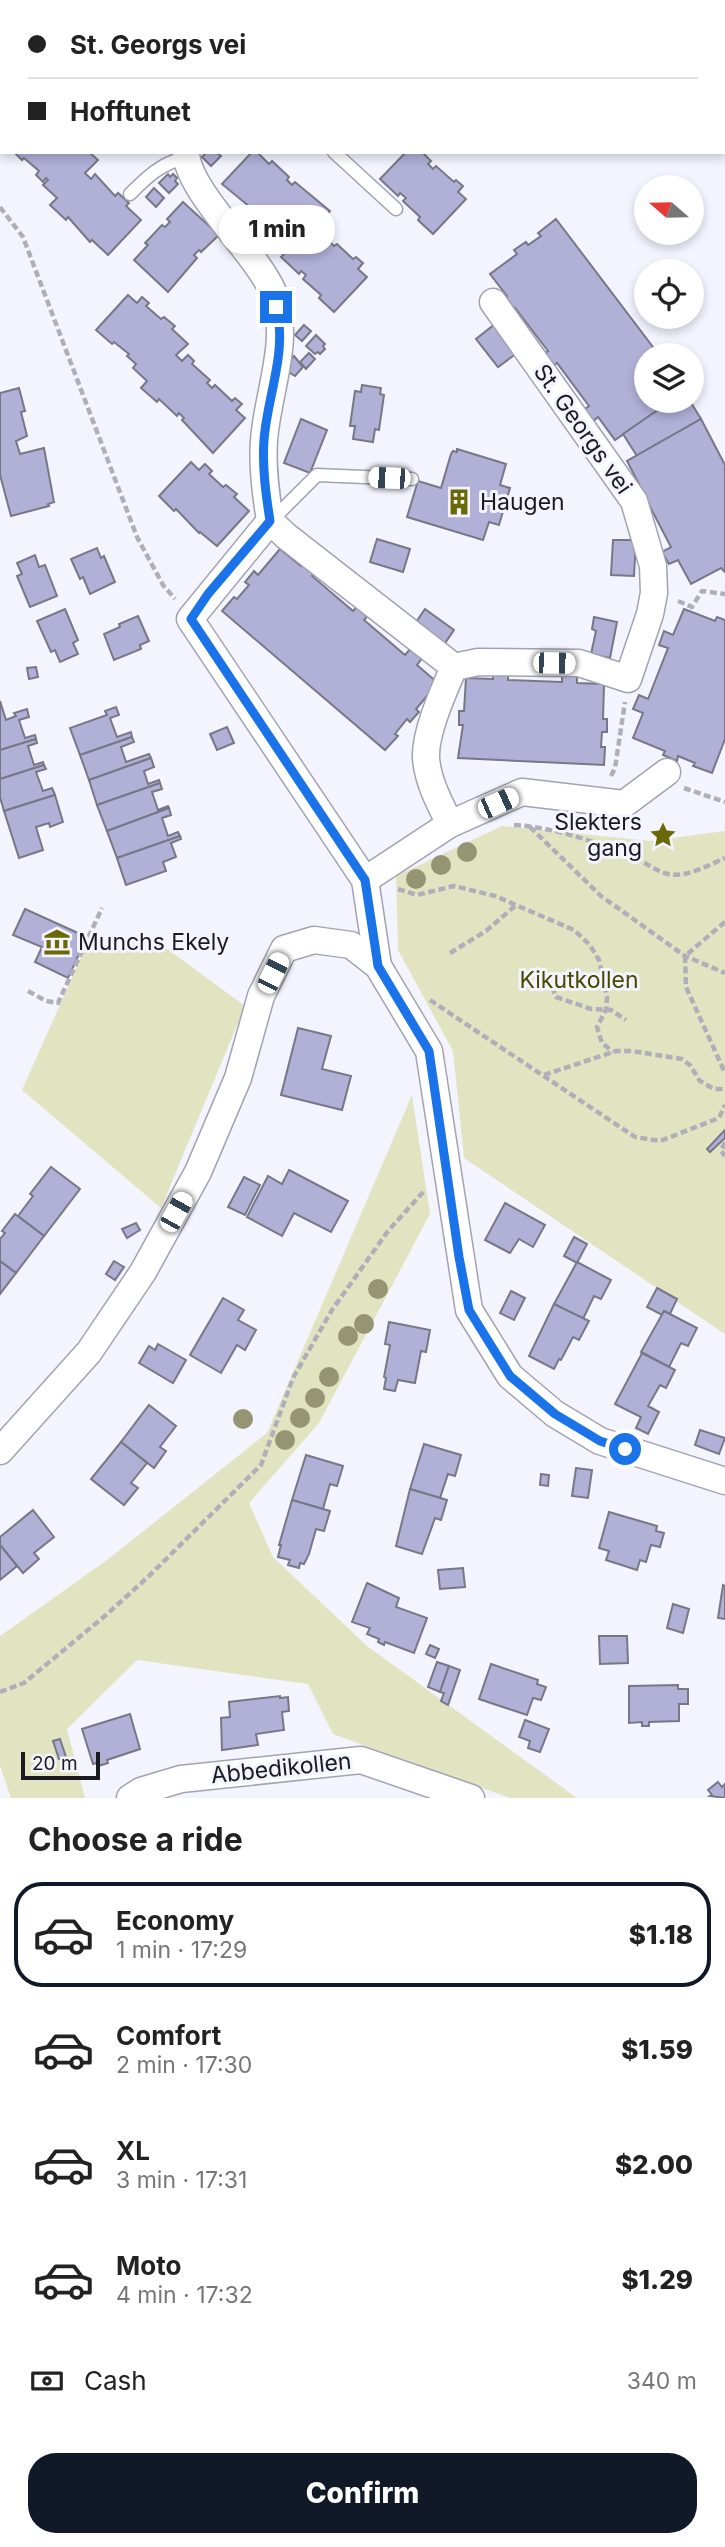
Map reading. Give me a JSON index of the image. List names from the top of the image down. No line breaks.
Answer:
{"streets":{"street":["St. Georgs vei","Abbedikollen"]},"parks":["Kikutkollen"],"places":{"building":["Haugen"],"place":["Slekters gang"],"museum":["Munchs Ekely"]},"scale_bar":"20 m","north":"left","page":{"banner":["St. Georgs vei","Hofftunet"],"bubble":"1 min","scale":"20 m","heading":"Choose a ride","list":[{"name":"Economy","note":"1 min · 17:29","value":"$1.18"},{"name":"Comfort","note":"2 min · 17:30","value":"$1.59"},{"name":"XL","note":"3 min · 17:31","value":"$2.00"},{"name":"Moto","note":"4 min · 17:32","value":"$1.29"}],"pay":["Cash","340 m"],"buttons":"Confirm"}}
